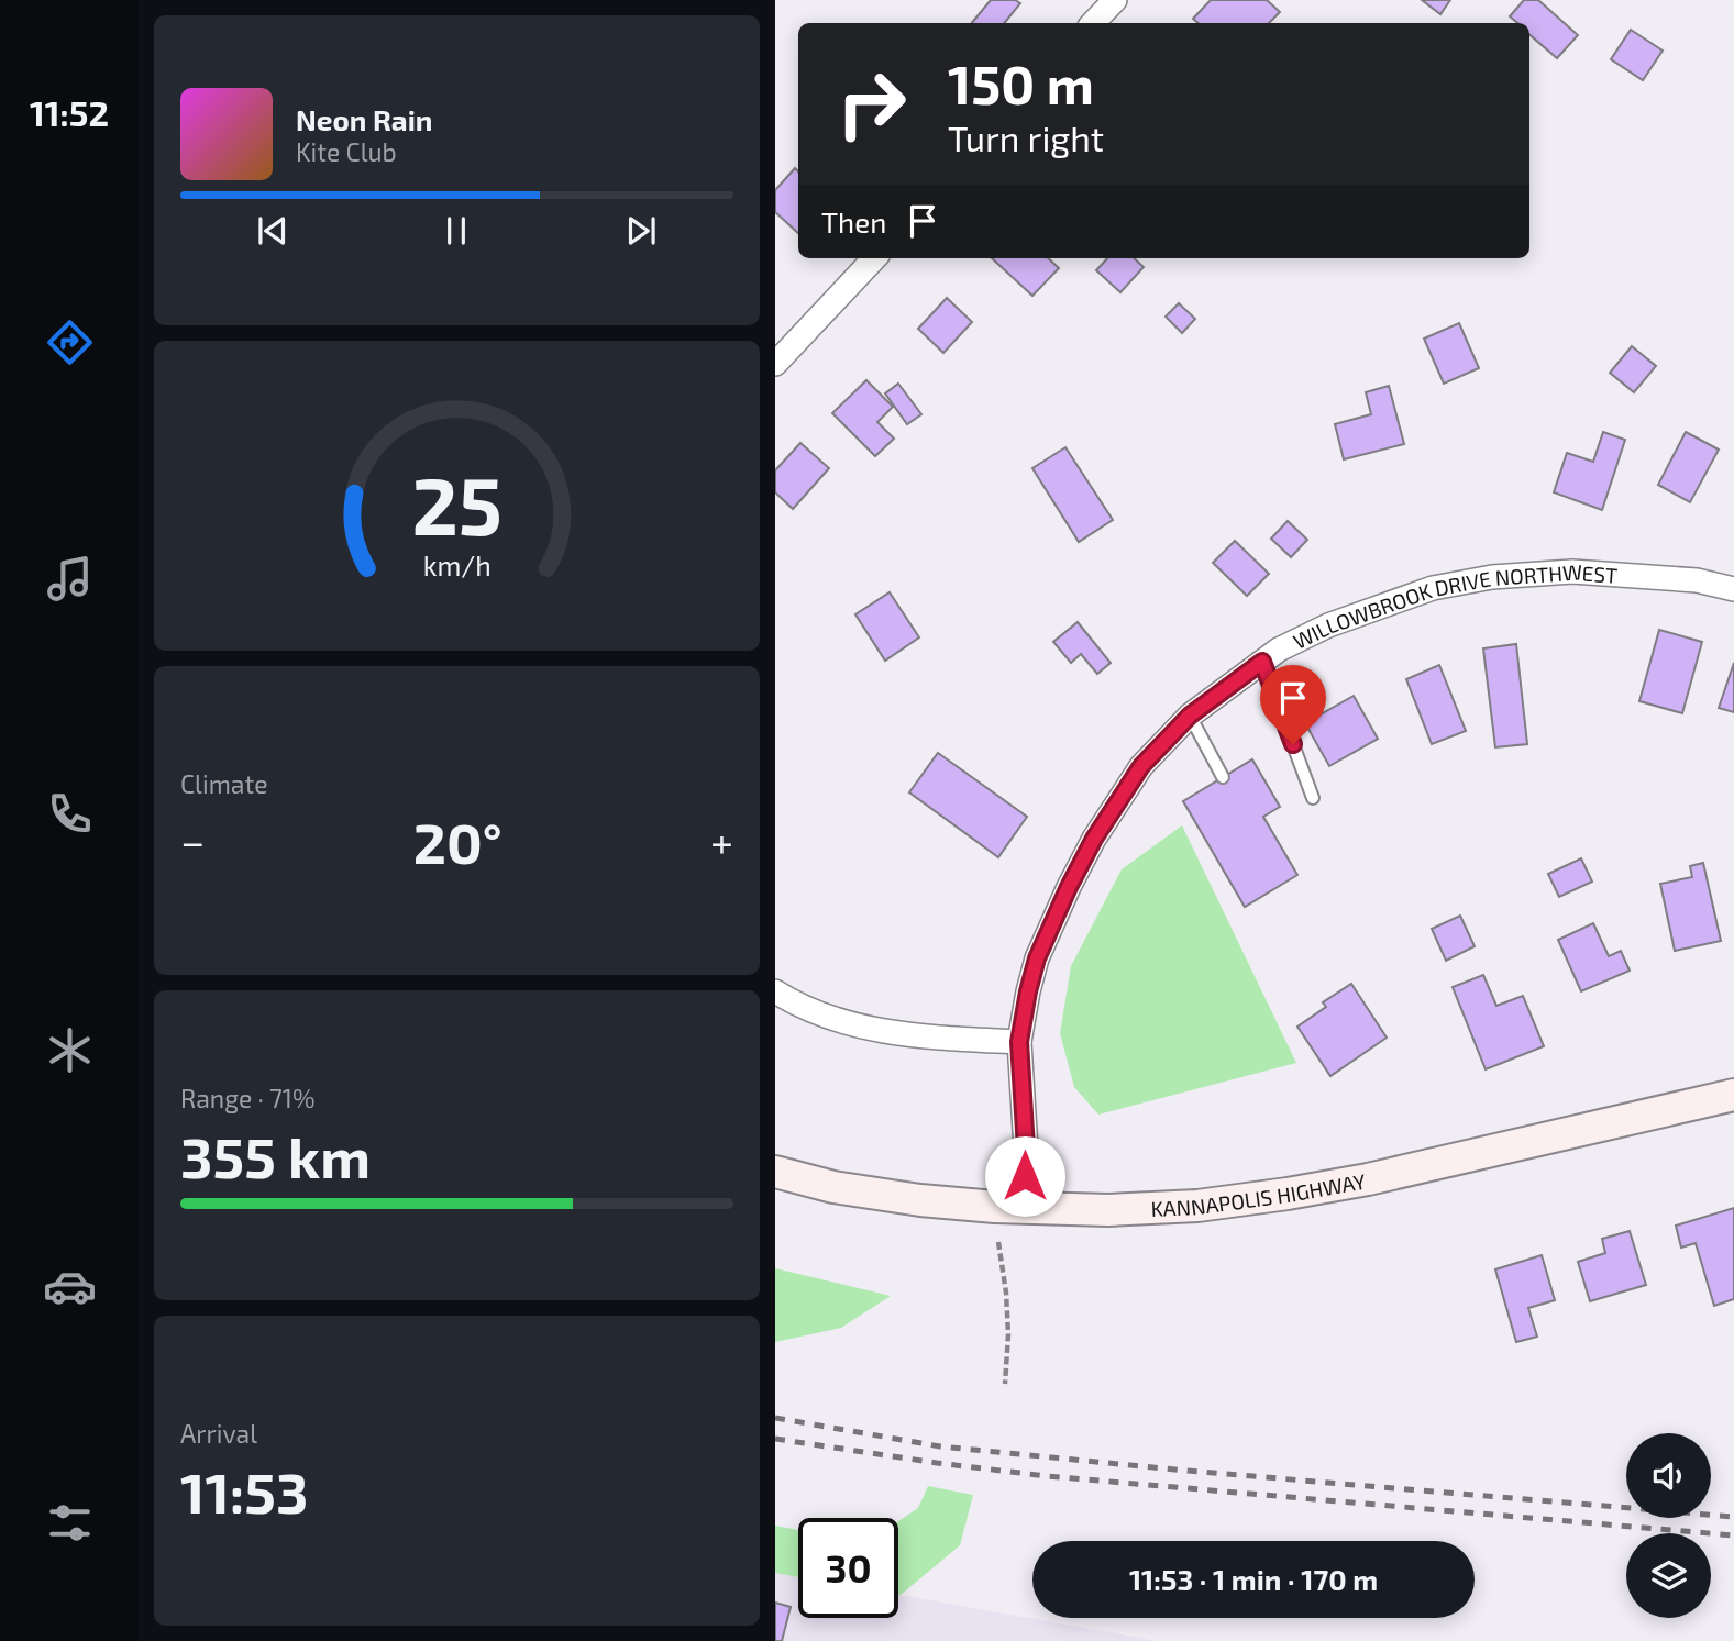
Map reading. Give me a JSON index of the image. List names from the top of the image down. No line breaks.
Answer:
{"streets":{"main road":["KANNAPOLIS HIGHWAY"],"street":["WILLOWBROOK DRIVE NORTHWEST"]},"crossings":[["WILLOWBROOK DRIVE NORTHWEST","KANNAPOLIS HIGHWAY"]],"page":{"tabs":"11:52","turn":["150 m","Turn right"],"song":["Neon Rain","Kite Club"],"then":"Then","tile":["Climate",["Range · 71%","355 km"],["Arrival","11:53"]],"heat":["−","20°","+"],"limit":"30","trip":"11:53 · 1 min · 170 m","gauge":["25","km/h"]}}
